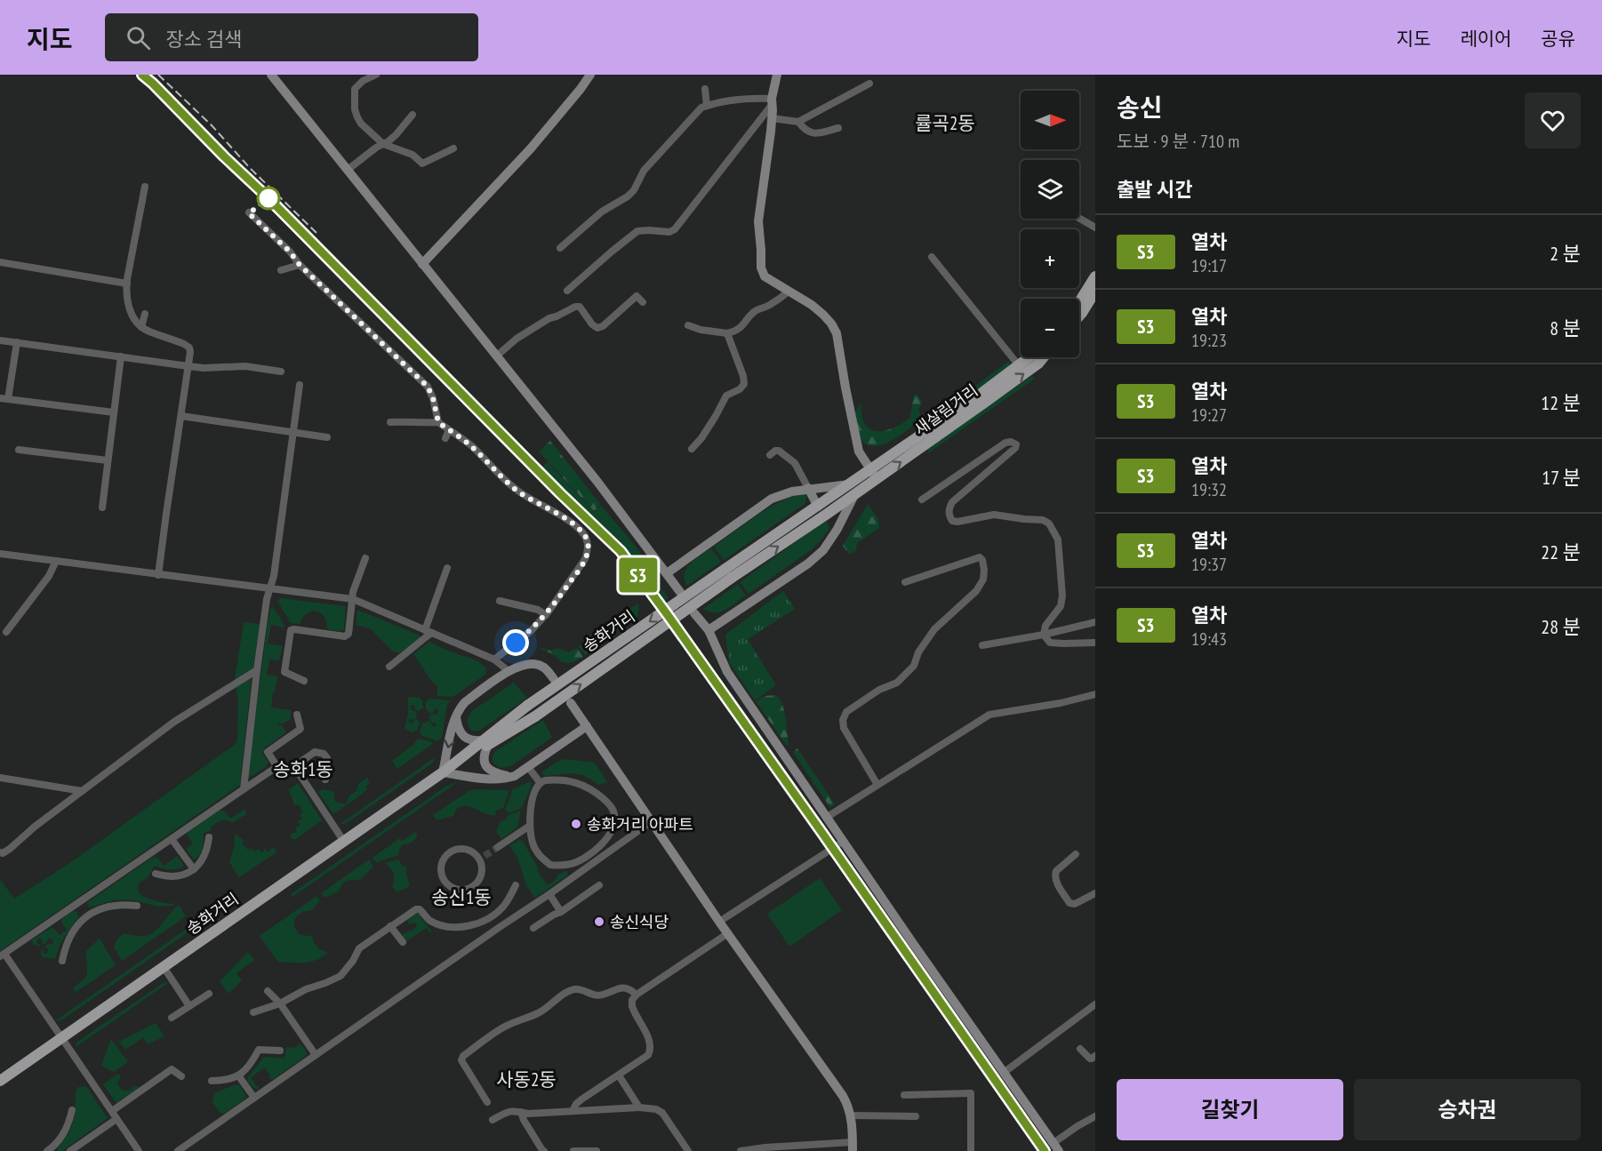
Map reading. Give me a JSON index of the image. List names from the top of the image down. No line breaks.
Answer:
{"streets":{"main road":["새살림거리","송화거리"]},"crossings":[["새살림거리","송화거리"]],"districts":["률곡2동","송화1동","송신1동","사동2동"],"places":["송화거리 아파트","송신식당"],"north":"right","page":{"header":"지도","search":"장소 검색","nav":["지도","레이어","공유"],"on_map":"S3","heading":[["송신","도보 · 9 분 · 710 m"],"출발 시간"],"map_buttons":["+","−"],"list":[{"mark":"S3","name":"열차","note":"19:17","value":"2 분"},{"mark":"S3","name":"열차","note":"19:23","value":"8 분"},{"mark":"S3","name":"열차","note":"19:27","value":"12 분"},{"mark":"S3","name":"열차","note":"19:32","value":"17 분"},{"mark":"S3","name":"열차","note":"19:37","value":"22 분"},{"mark":"S3","name":"열차","note":"19:43","value":"28 분"}],"buttons":["길찾기","승차권"]}}
